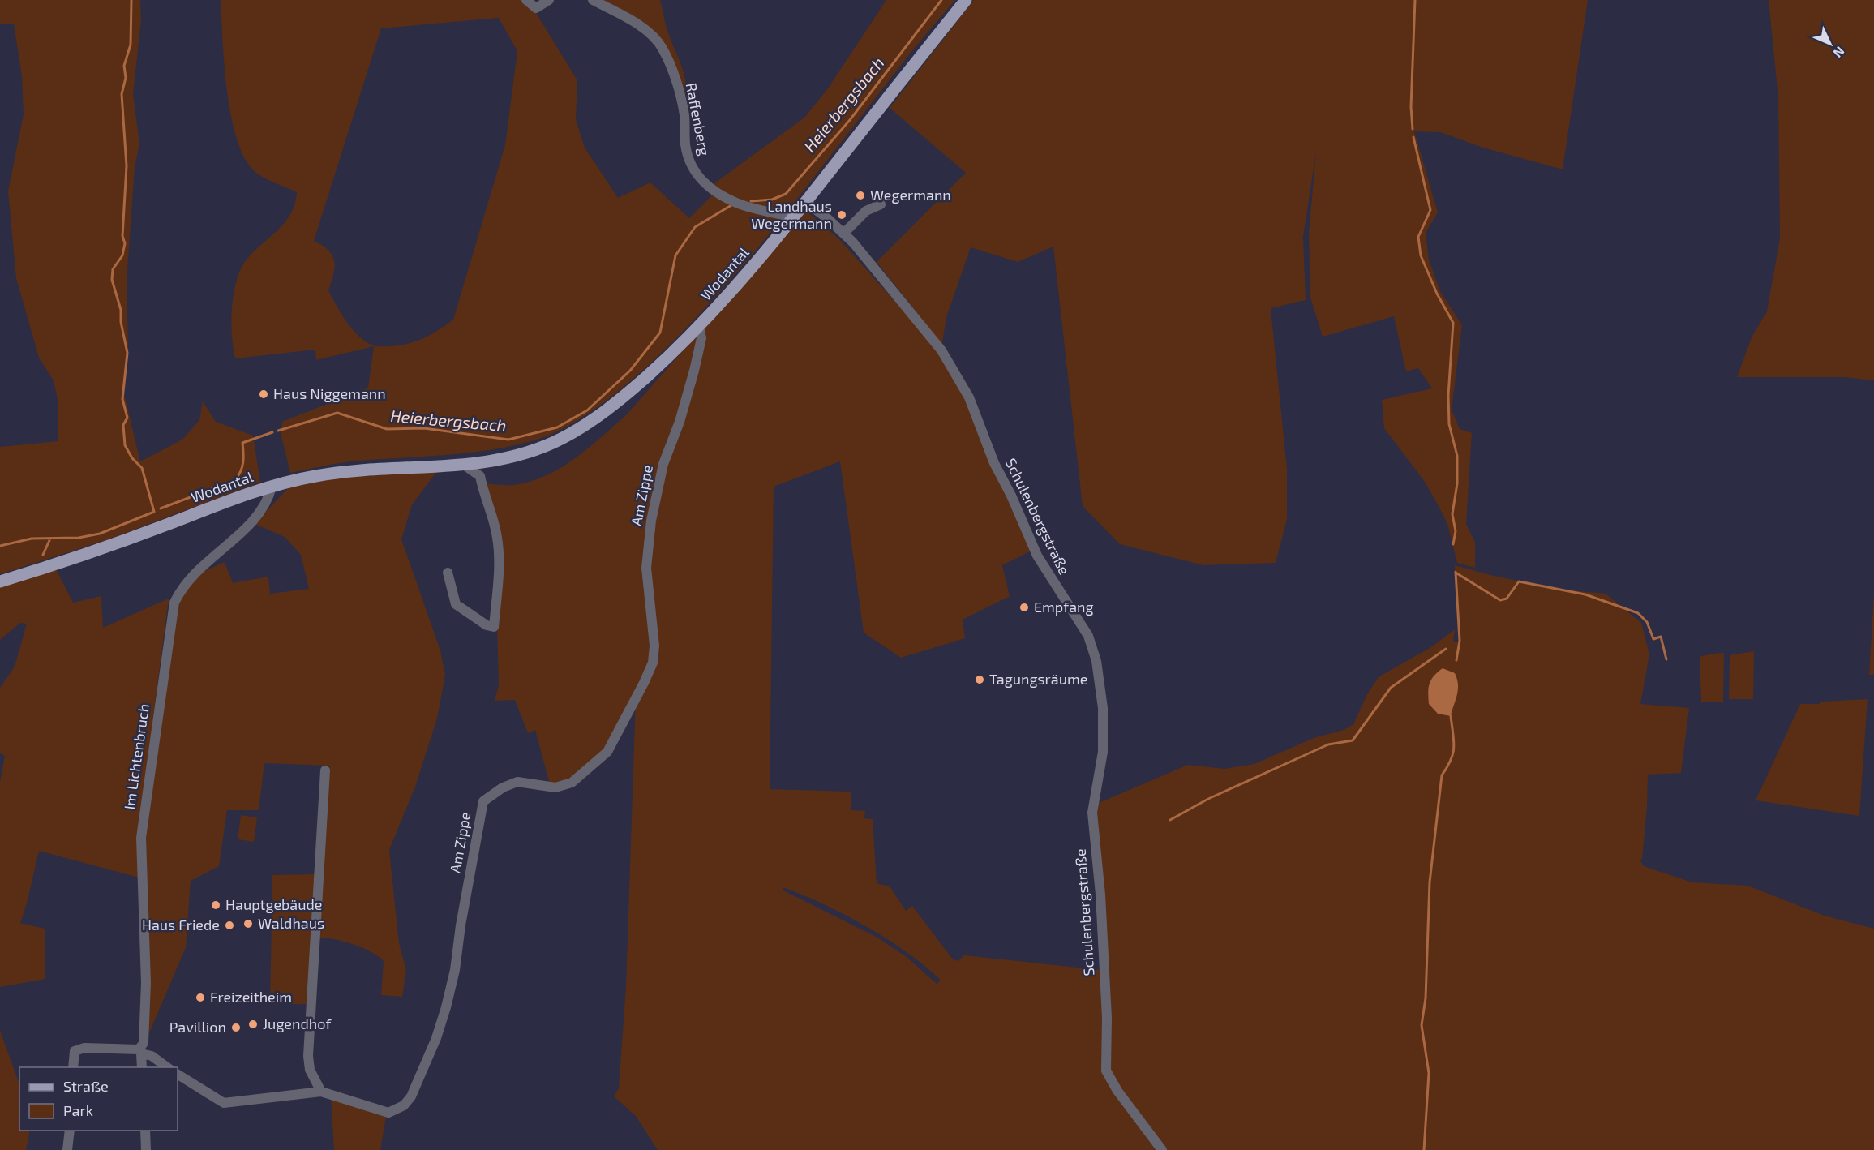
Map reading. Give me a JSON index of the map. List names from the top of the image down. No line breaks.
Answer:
{"streets":{"main road":["Wodantal"],"street":["Raffenberg","Am Zippe","Schulenbergstraße","Im Lichtenbruch"]},"crossings":[["Raffenberg","Wodantal"],["Wodantal","Am Zippe"],["Wodantal","Schulenbergstraße"],["Wodantal","Im Lichtenbruch"]],"water":["Heierbergsbach"],"places":["Wegermann","Landhaus Wegermann","Haus Niggemann","Empfang","Tagungsräume","Hauptgebäude","Waldhaus","Haus Friede","Freizeitheim","Jugendhof","Pavillion"],"legend":["Straße","Park"],"north":"bottom right"}
